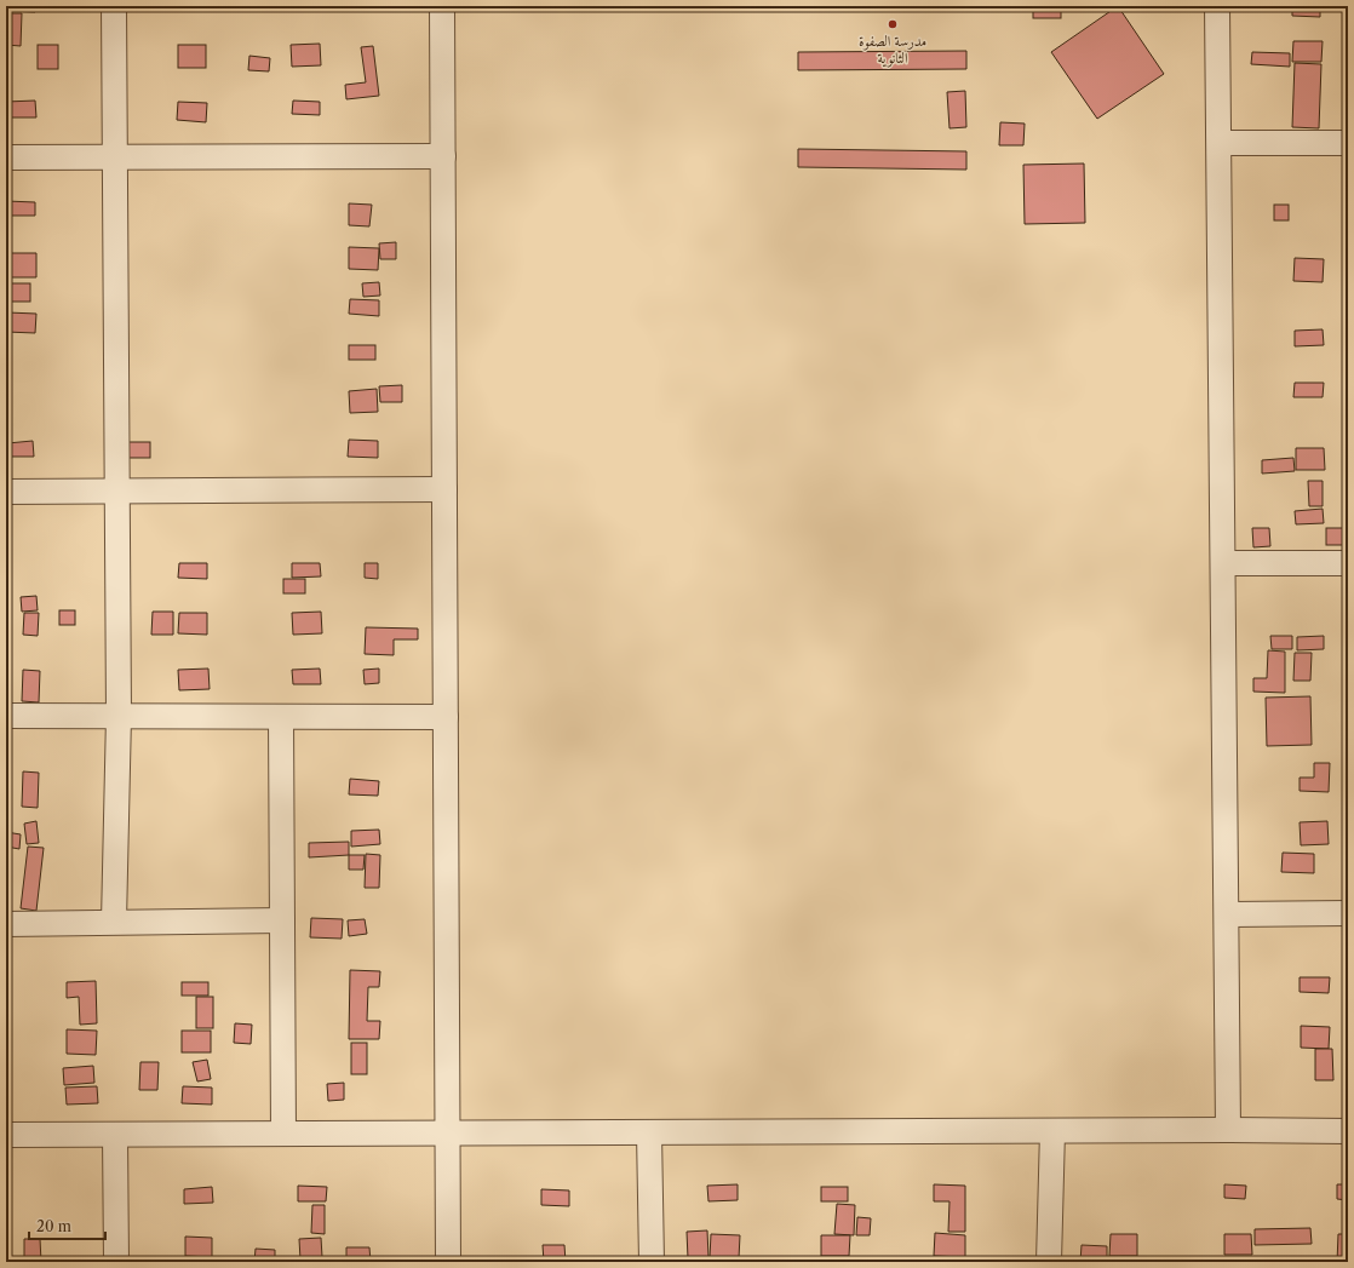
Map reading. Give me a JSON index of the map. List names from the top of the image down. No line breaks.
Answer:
{"places":["مدرسة الصفوة الثانوية"],"scale_bar":"20 m"}
